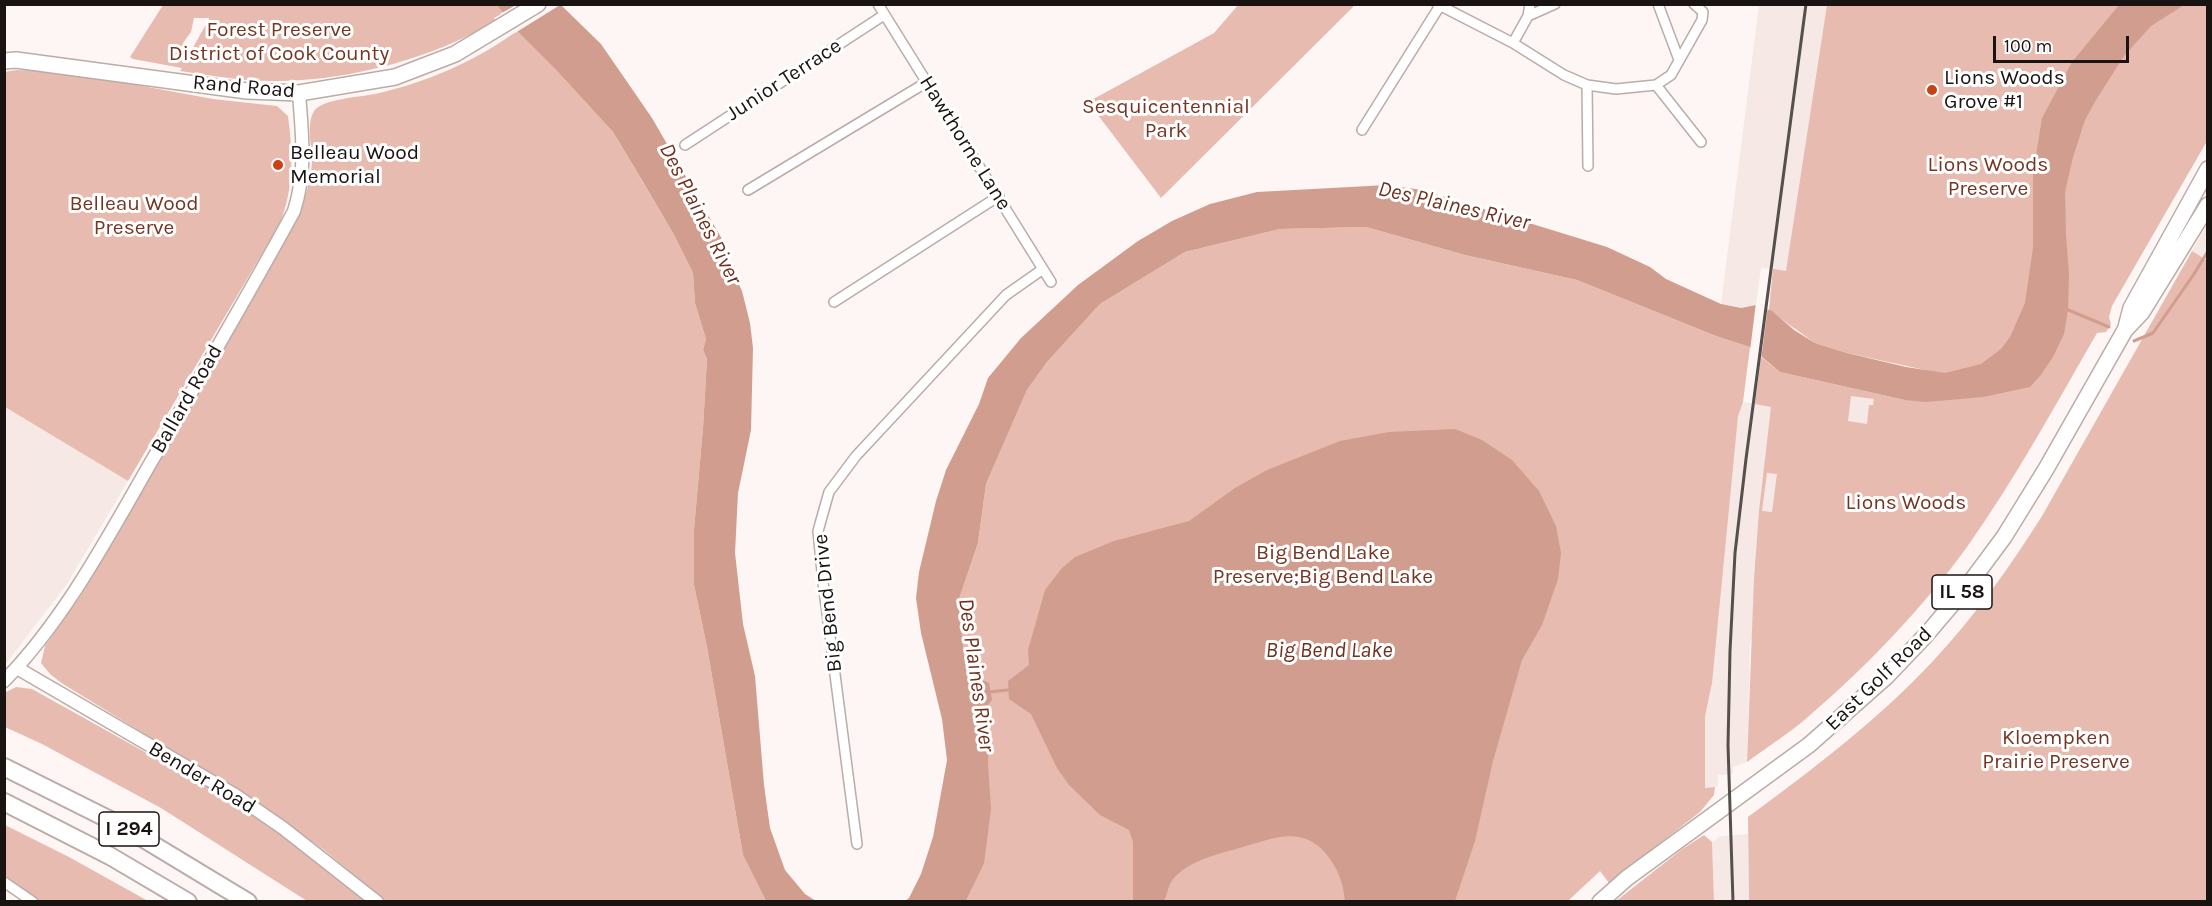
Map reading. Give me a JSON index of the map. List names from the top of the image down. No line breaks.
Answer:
{"streets":{"highway":["I 294"],"main road":["Rand Road","IL 58","East Golf Road"],"street":["Junior Terrace","Hawthorne Lane","Ballard Road","Big Bend Drive","Bender Road"]},"crossings":[["Junior Terrace","Hawthorne Lane"],["Rand Road","Ballard Road"],["Hawthorne Lane","Big Bend Drive"],["Ballard Road","Bender Road"]],"water":["Des Plaines River","Big Bend Lake"],"parks":["Forest Preserve District of Cook County","Sesquicentennial Park","Lions Woods Preserve","Belleau Wood Preserve","Lions Woods","Big Bend Lake Preserve;Big Bend Lake","Kloempken Prairie Preserve"],"places":["Lions Woods Grove #1","Belleau Wood Memorial"],"scale_bar":"100 m"}
